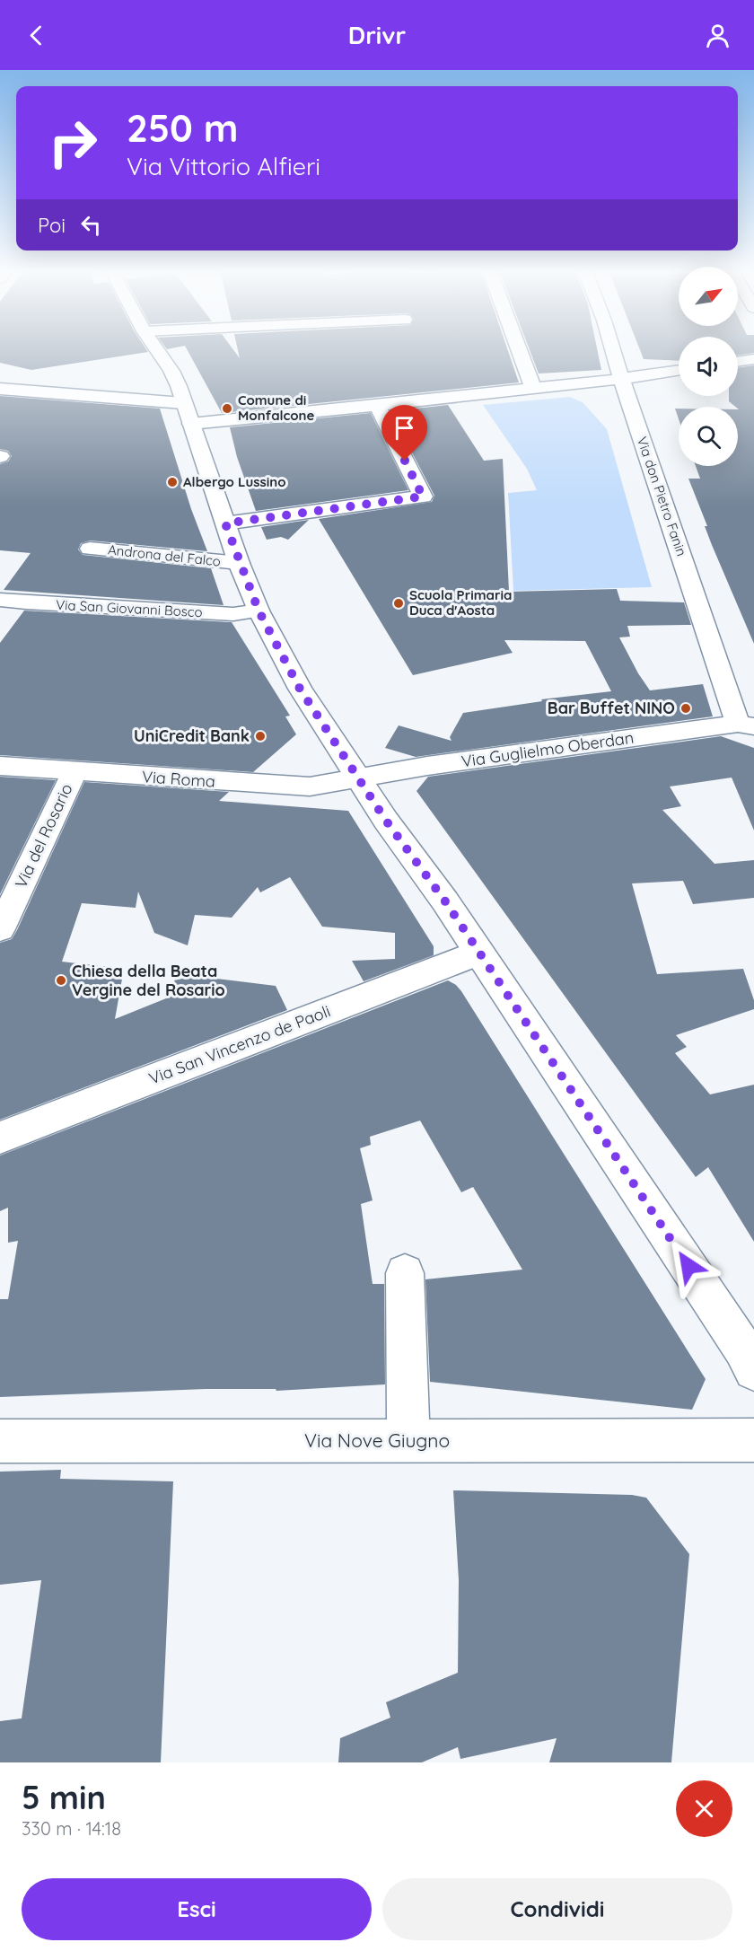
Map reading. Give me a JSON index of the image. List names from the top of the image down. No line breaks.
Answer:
{"streets":{"street":["Via don Pietro Fanin","Androna del Falco","Via San Giovanni Bosco","Via Guglielmo Oberdan","Via Roma","Via del Rosario","Via San Vincenzo de Paoli","Via Nove Giugno"]},"crossings":[["Via don Pietro Fanin","Via Guglielmo Oberdan"],["Via Guglielmo Oberdan","Via Roma"],["Via Roma","Via del Rosario"]],"places":["Comune di Monfalcone","Albergo Lussino","Scuola Primaria Duca d'Aosta","Bar Buffet NINO","UniCredit Bank","Chiesa della Beata Vergine del Rosario"],"north":"top right","page":{"header":"Drivr","turn":["250 m","Via Vittorio Alfieri"],"then":"Poi","heading":["5 min","330 m · 14:18"],"buttons":["Esci","Condividi"]}}
